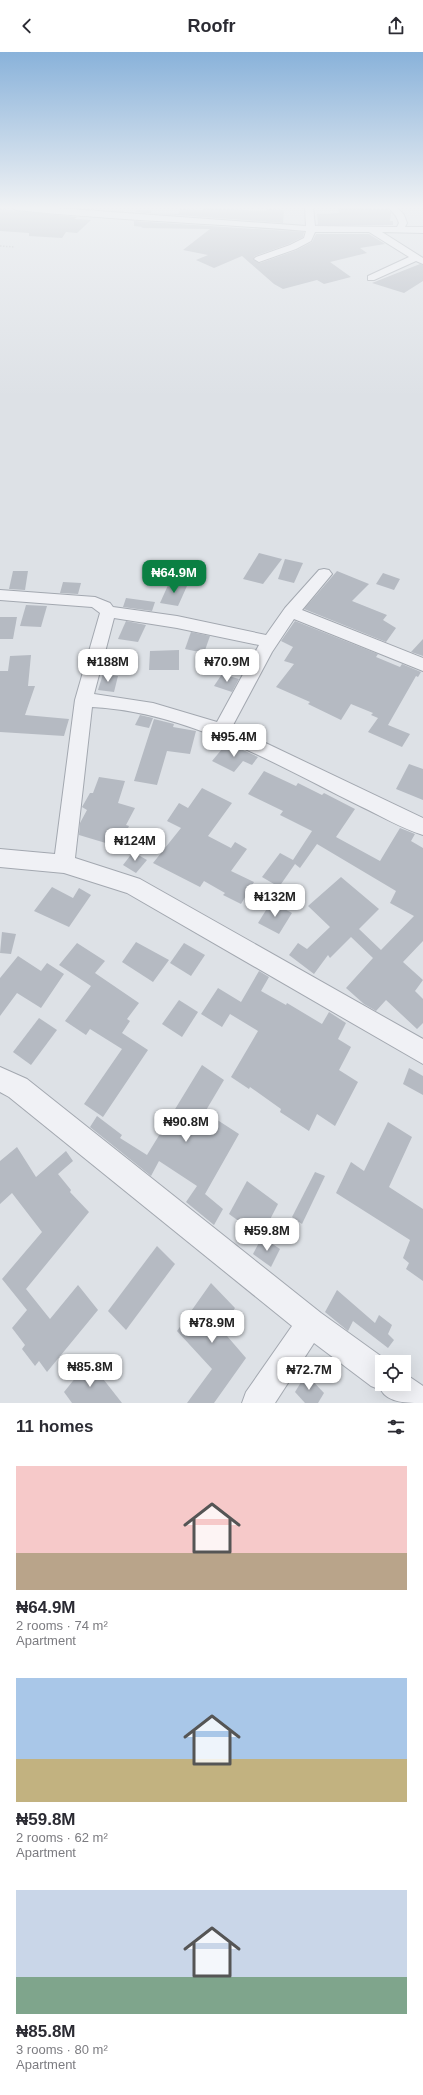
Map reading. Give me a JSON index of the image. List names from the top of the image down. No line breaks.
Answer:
{"page":{"header":"Roofr","price":["₦64.9M","₦188M","₦70.9M","₦95.4M","₦124M","₦132M","₦90.8M","₦59.8M","₦78.9M","₦85.8M","₦72.7M"],"heading":"11 homes","list":[{"name":"₦64.9M","note":"2 rooms · 74 m² · Apartment"},{"name":"₦59.8M","note":"2 rooms · 62 m² · Apartment"},{"name":"₦85.8M","note":"3 rooms · 80 m² · Apartment"}]}}
